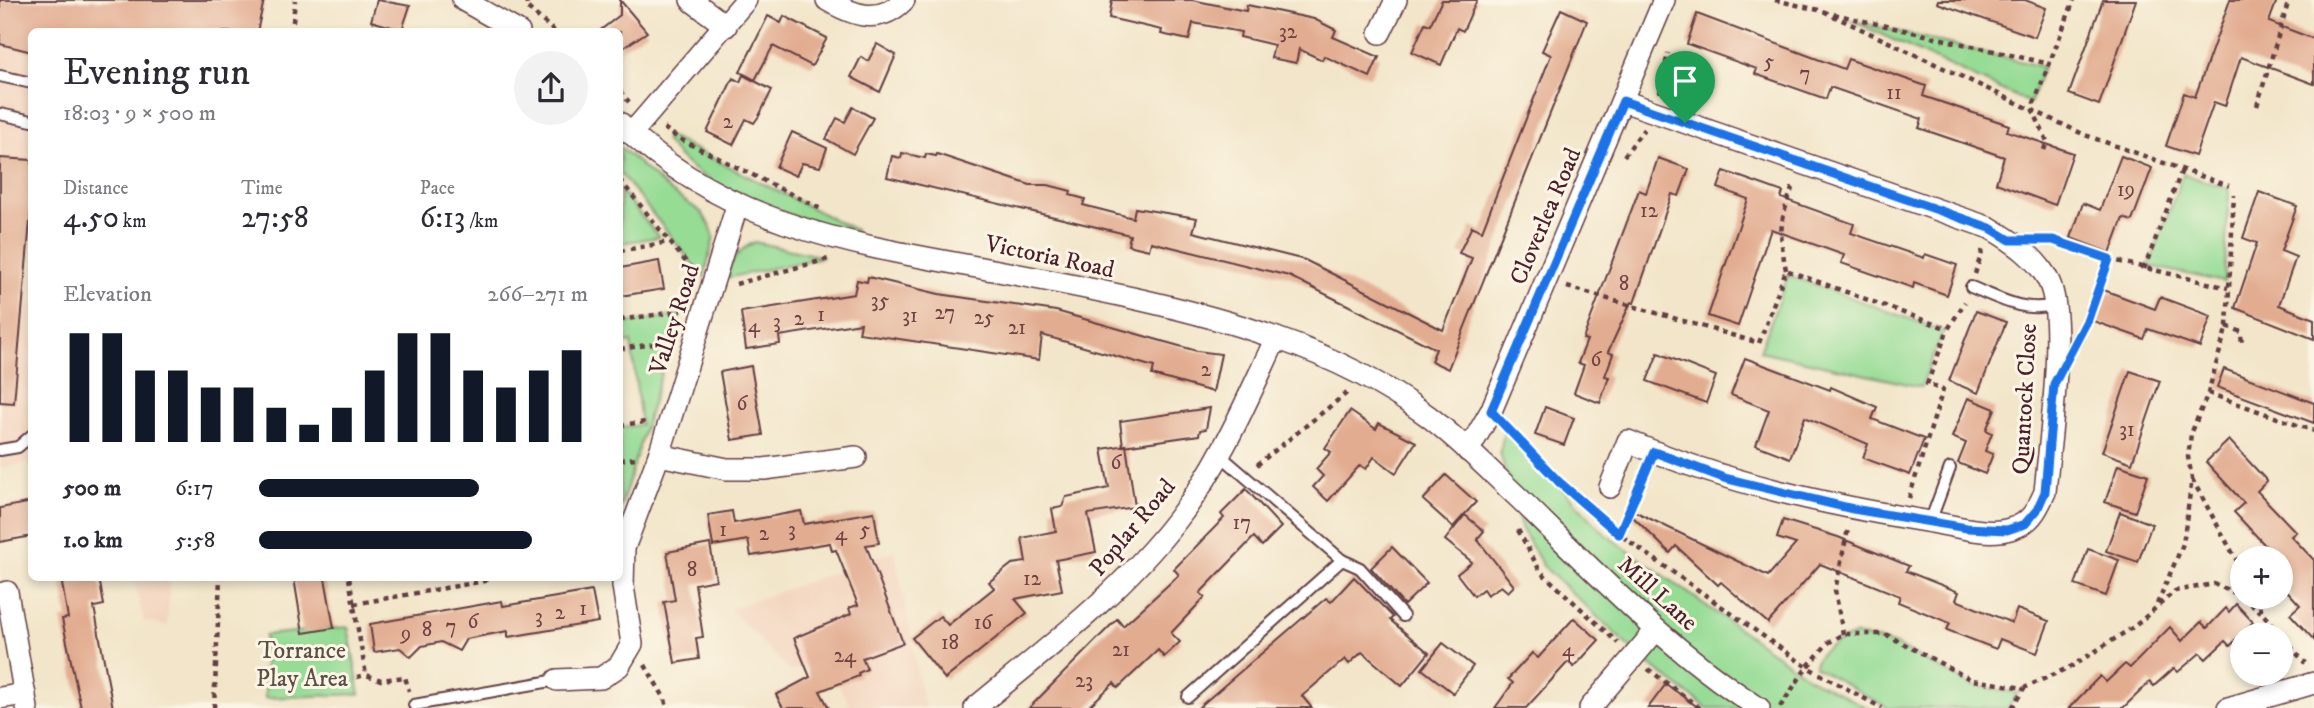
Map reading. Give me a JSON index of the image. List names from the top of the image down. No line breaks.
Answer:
{"streets":{"street":["Cloverlea Road","Victoria Road","Valley Road","Quantock Close","Poplar Road","Mill Lane"]},"crossings":[["Cloverlea Road","Victoria Road"],["Cloverlea Road","Quantock Close"],["Cloverlea Road","Mill Lane"],["Victoria Road","Valley Road"],["Victoria Road","Poplar Road"],["Victoria Road","Mill Lane"]],"parks":["Torrance Play Area"],"house_numbers":["32","5","7","11","2","19","12","8","35","27","1","31","25","2","3","4","21","6","2","6","31","6","17","1","3","5","2","4","8","12","1","2","3","6","16","7","8","9","18","21","4","24","23"],"page":{"heading":["Evening run","18:03 · 9 × 500 m"],"stats":[["Distance","4.50 km"],["Time","27:58"],["Pace","6:13 /km"]],"chart":["Elevation","266–271 m"],"list":[{"name":"500 m","note":"6:17"},{"name":"1.0 km","note":"5:58"}],"map_buttons":["+","−"]}}
